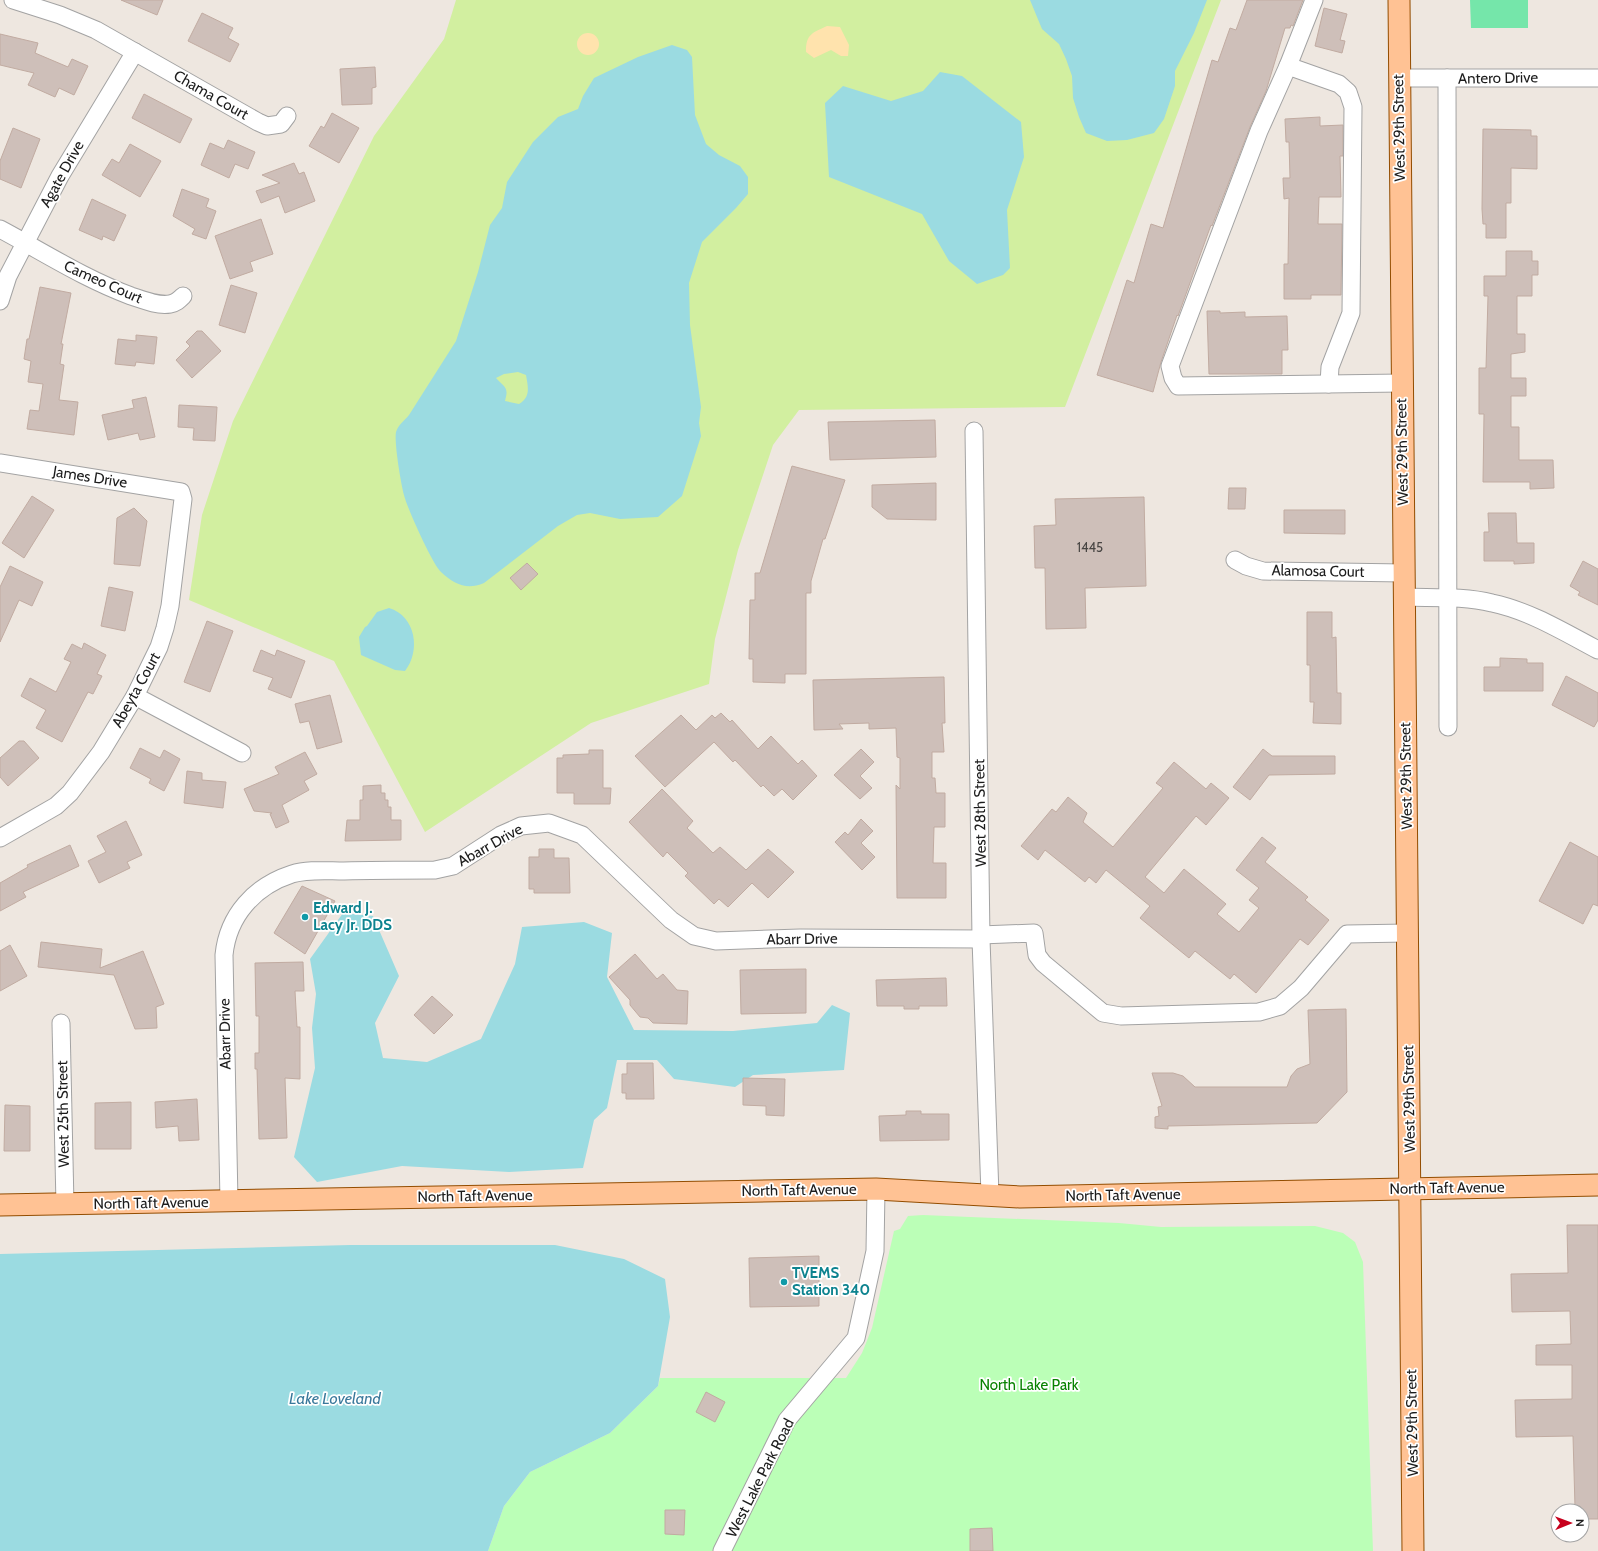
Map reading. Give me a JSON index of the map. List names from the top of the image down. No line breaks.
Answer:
{"streets":{"main road":["West 29th Street","North Taft Avenue"],"street":["Antero Drive","Chama Court","Agate Drive","Cameo Court","James Drive","Alamosa Court","Abeyta Court","West 28th Street","Abarr Drive","West 25th Street","West Lake Park Road"]},"crossings":[["Antero Drive","West 29th Street"],["Chama Court","Agate Drive"],["West 29th Street","Alamosa Court"],["West 29th Street","Abarr Drive"],["West 29th Street","North Taft Avenue"],["Agate Drive","Cameo Court"],["James Drive","Abeyta Court"],["West 28th Street","Abarr Drive"],["West 28th Street","North Taft Avenue"],["Abarr Drive","North Taft Avenue"],["West 25th Street","North Taft Avenue"],["North Taft Avenue","West Lake Park Road"]],"water":["Lake Loveland"],"parks":["North Lake Park"],"places":["Edward J. Lacy Jr. DDS","TVEMS Station 340"],"house_numbers":["1445"],"north":"right"}
